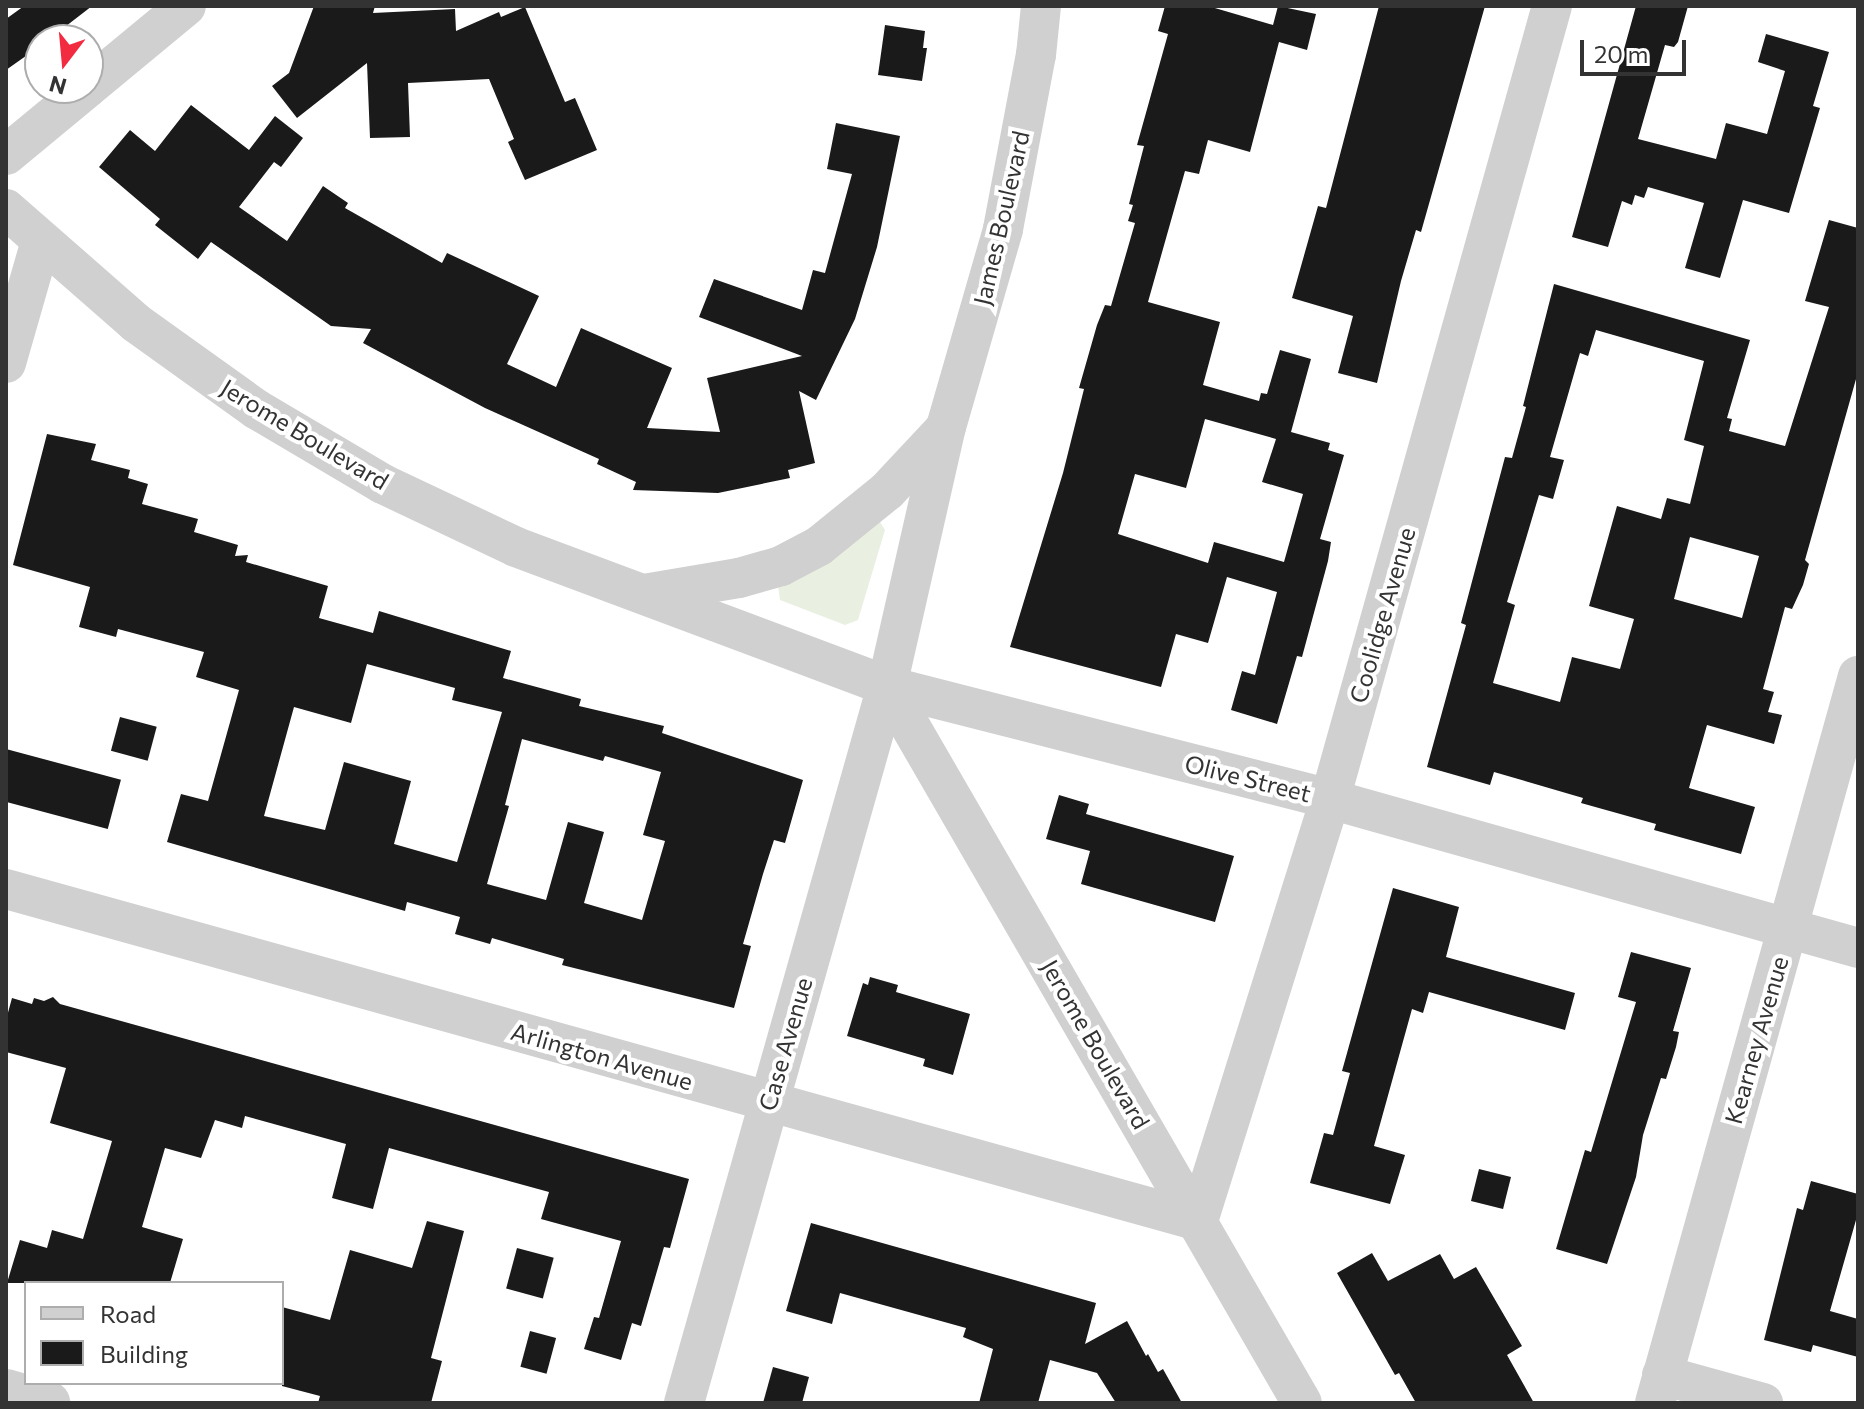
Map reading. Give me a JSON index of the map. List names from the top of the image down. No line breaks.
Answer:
{"streets":{"street":["James Boulevard","Jerome Boulevard","Coolidge Avenue","Olive Street","Kearney Avenue","Case Avenue","Arlington Avenue"]},"crossings":[["James Boulevard","Jerome Boulevard"],["James Boulevard","Olive Street"],["James Boulevard","Case Avenue"],["Jerome Boulevard","Coolidge Avenue"],["Jerome Boulevard","Olive Street"],["Jerome Boulevard","Case Avenue"],["Jerome Boulevard","Arlington Avenue"],["Coolidge Avenue","Olive Street"],["Coolidge Avenue","Arlington Avenue"],["Olive Street","Kearney Avenue"],["Olive Street","Case Avenue"],["Case Avenue","Arlington Avenue"]],"legend":["Road","Building"],"scale_bar":"20 m","north":"bottom"}
